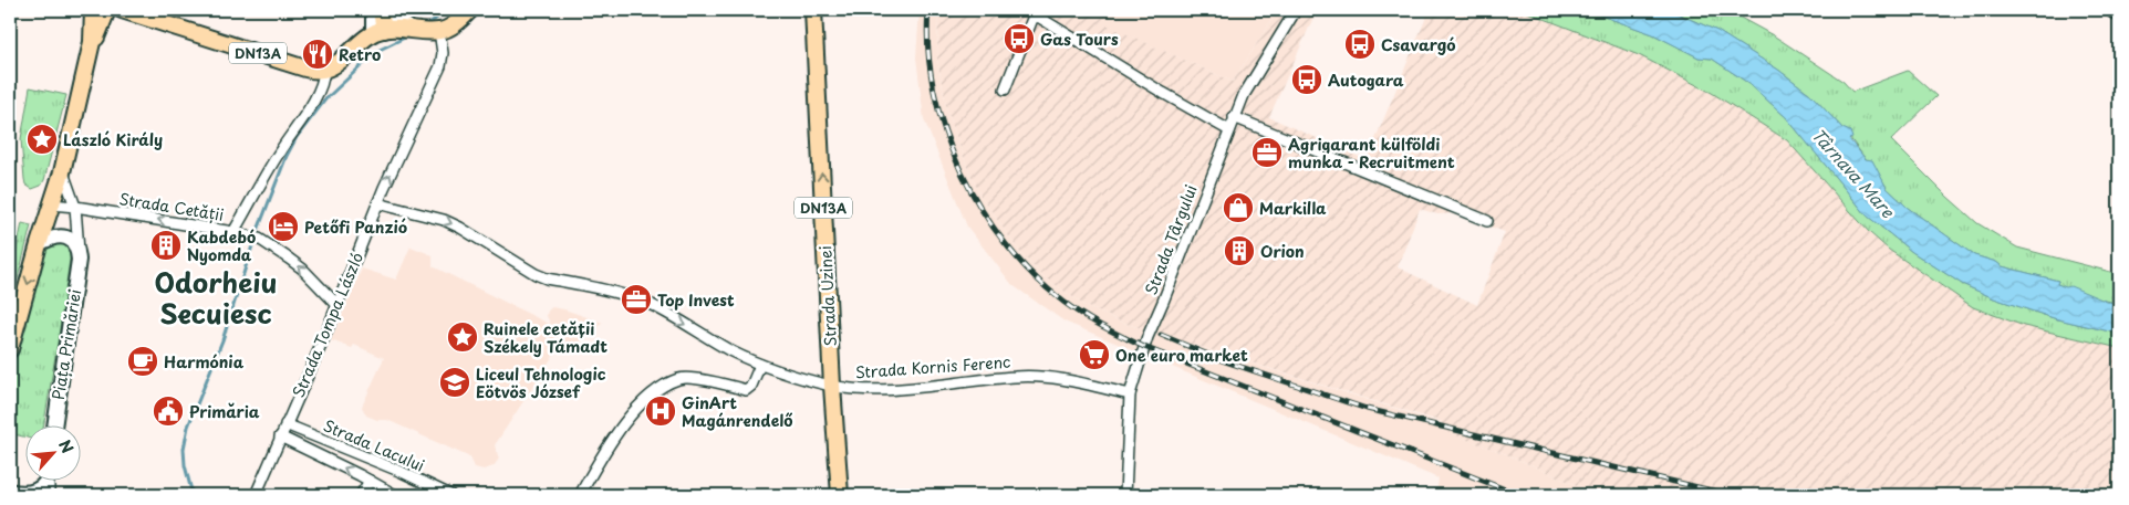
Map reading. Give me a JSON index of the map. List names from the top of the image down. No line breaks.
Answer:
{"streets":{"main road":["DN13A","Strada Uzinei","Piața Primăriei"],"street":["Strada Cetății","Strada Târgului","Strada Tompa László","Strada Kornis Ferenc","Strada Lacului"]},"crossings":[["Strada Cetății","Strada Tompa László"],["Strada Cetății","Piața Primăriei"],["Strada Târgului","Strada Kornis Ferenc"],["Strada Uzinei","Strada Kornis Ferenc"],["Strada Tompa László","Strada Kornis Ferenc"],["Strada Tompa László","Strada Lacului"]],"one_way":["Strada Cetății","Strada Uzinei","Strada Tompa László","Strada Kornis Ferenc"],"districts":["Odorheiu Secuiesc"],"water":["Târnava Mare"],"places":{"bus stop":["Gas Tours","Csavargó","Autogara"],"restaurant":["Retro"],"place":["László Király","Ruinele cetății Székely Támadt"],"office":["Agrigarant külföldi munka - Recruitment","Top Invest"],"shop":["Markilla"],"hotel":["Petőfi Panzió"],"building":["Kabdebó Nyomda","Orion"],"supermarket":["One euro market"],"cafe":["Harmónia"],"school or university":["Liceul Tehnologic Eötvös József"],"public building":["Primăria"],"hospital":["GinArt Magánrendelő"]},"north":"top right"}
